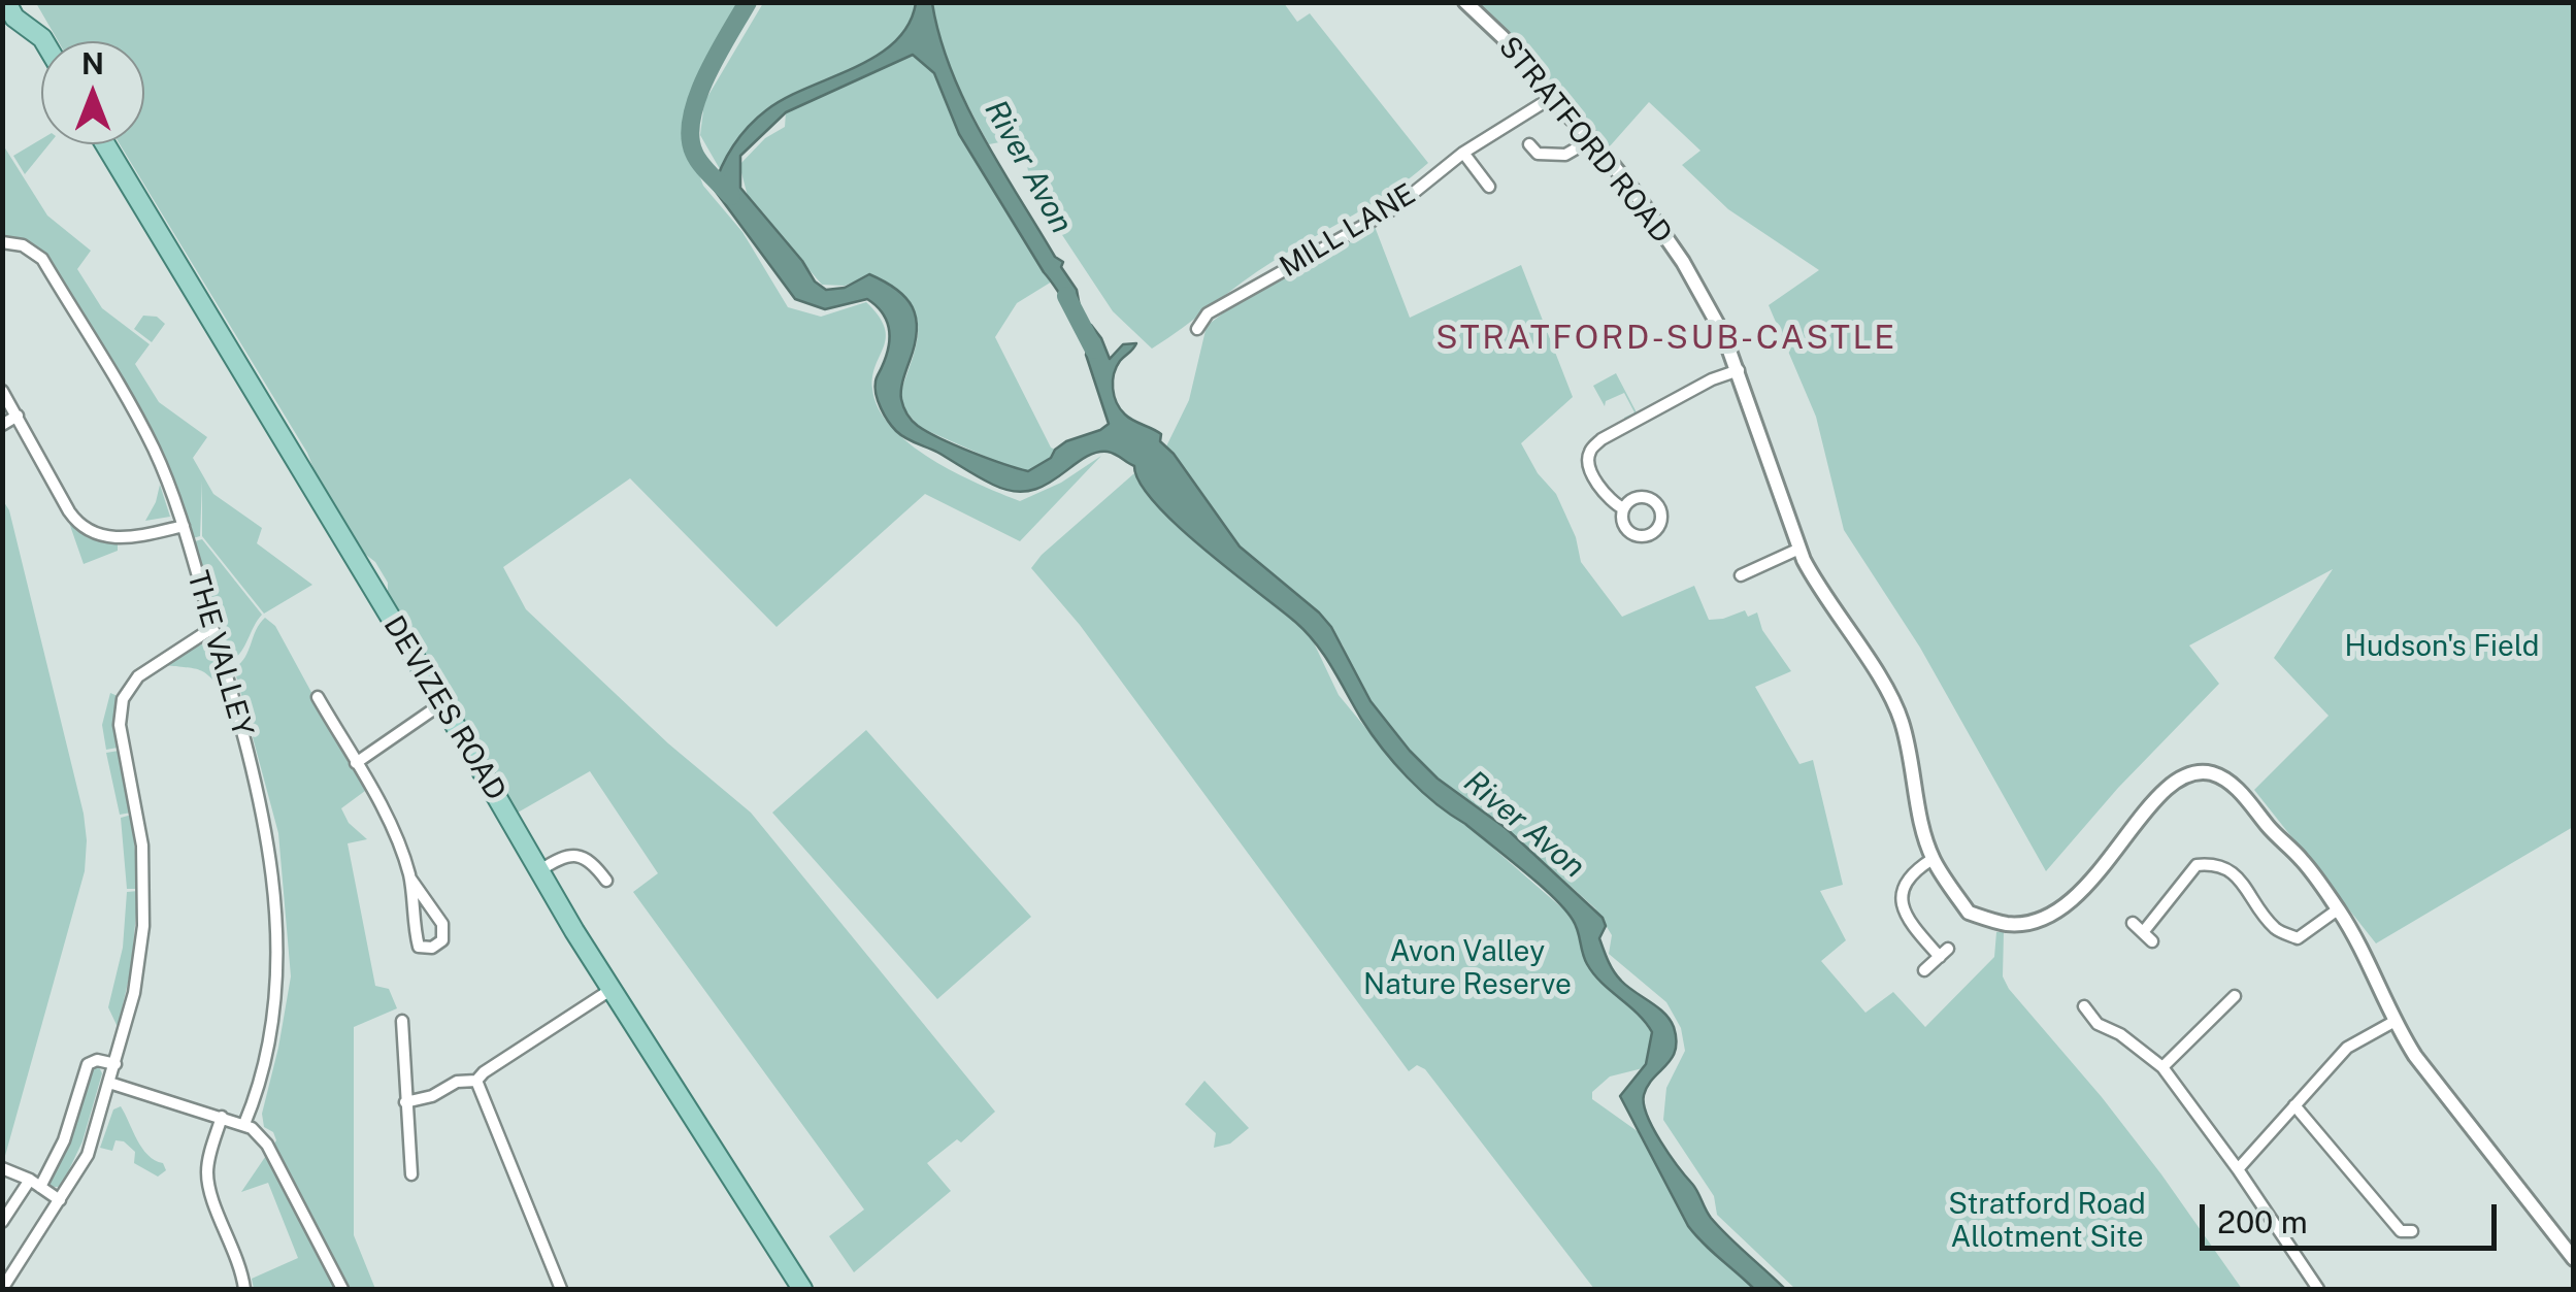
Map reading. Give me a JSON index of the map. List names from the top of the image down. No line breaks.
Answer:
{"streets":{"main road":["DEVIZES ROAD"],"street":["STRATFORD ROAD","MILL LANE","THE VALLEY"]},"crossings":[["STRATFORD ROAD","MILL LANE"]],"districts":["STRATFORD-SUB-CASTLE"],"water":["River Avon"],"parks":["Hudson's Field","Avon Valley Nature Reserve","Stratford Road Allotment Site"],"scale_bar":"200 m","north":"top"}
